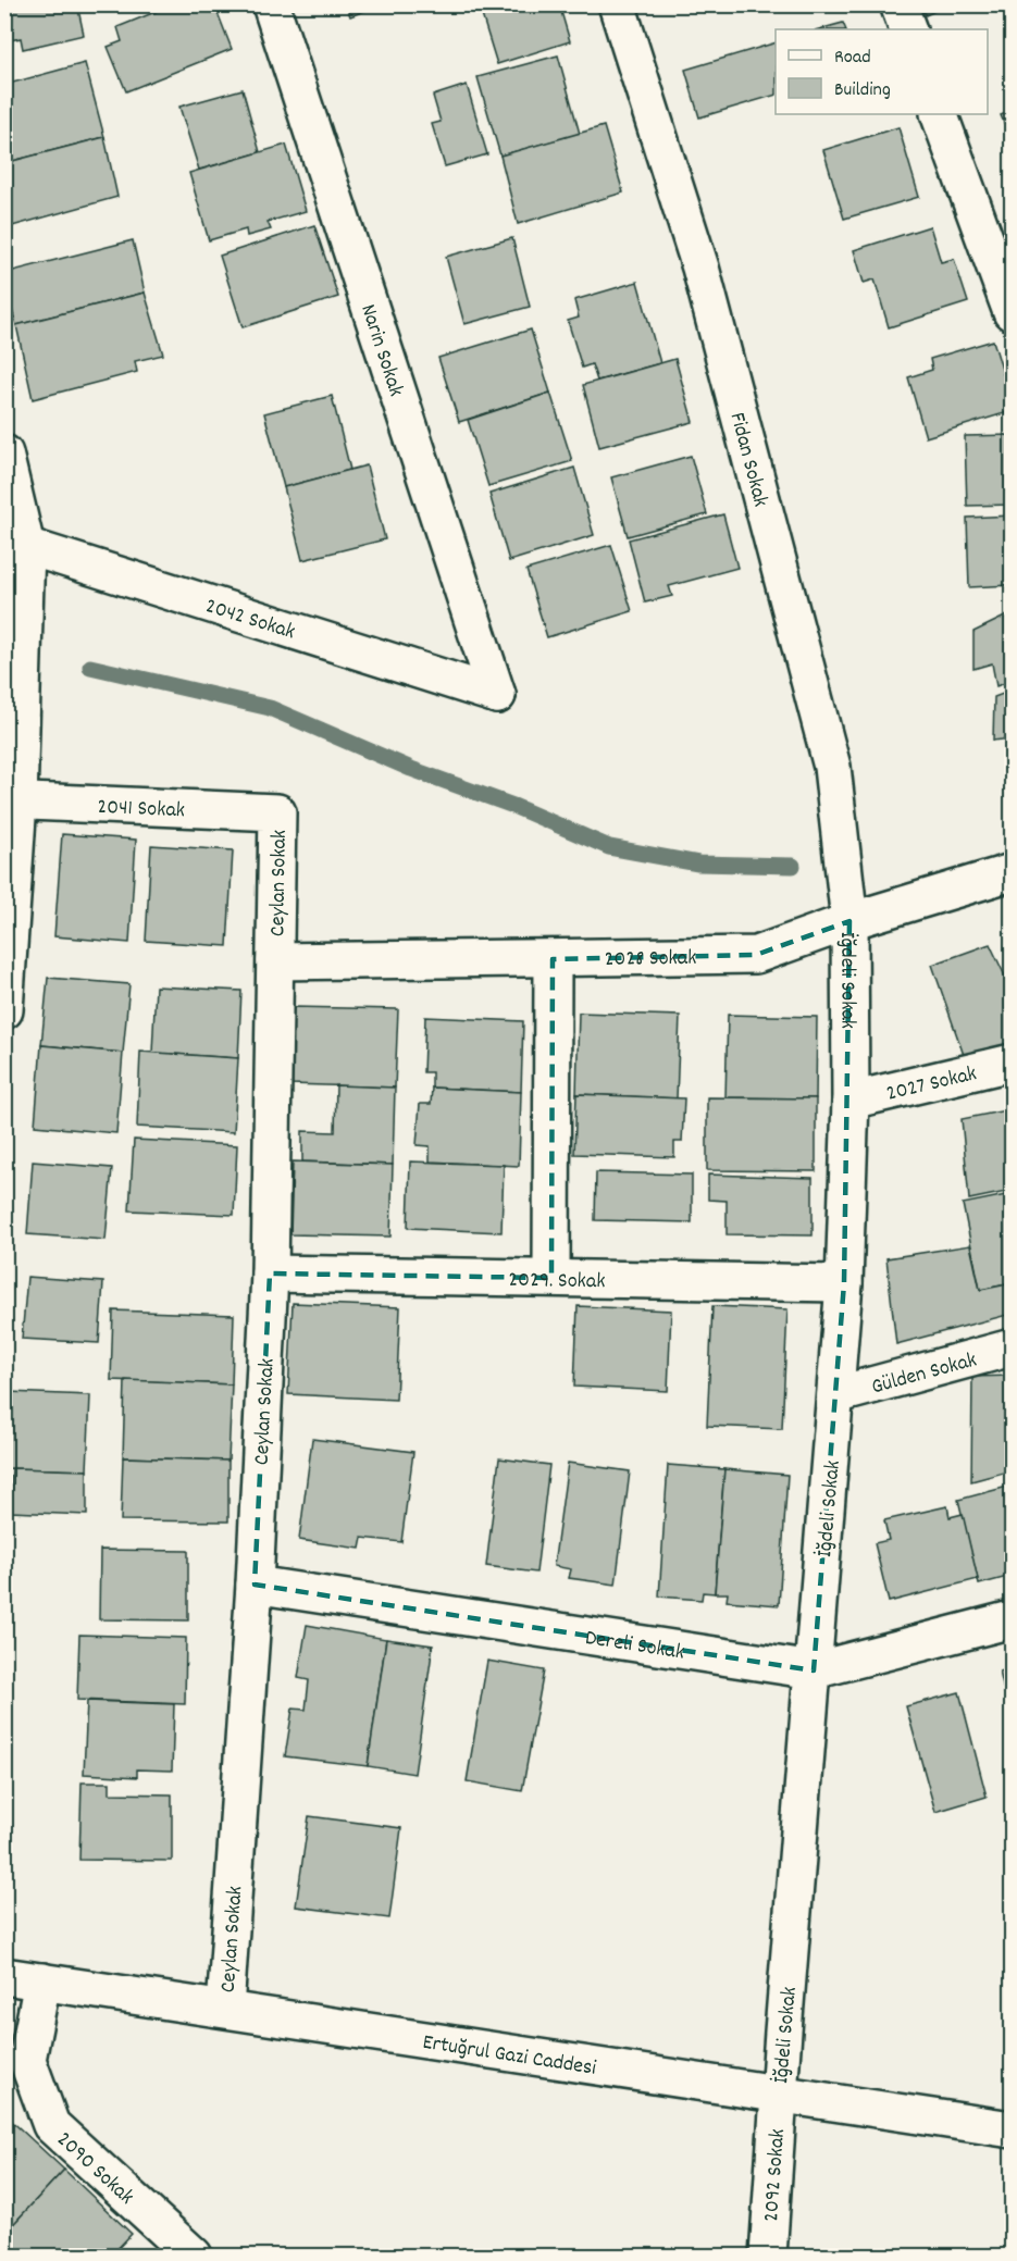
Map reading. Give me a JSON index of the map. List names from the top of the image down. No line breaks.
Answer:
{"streets":{"street":["Narin Sokak","Fidan Sokak","2042 Sokak","2041 Sokak","Ceylan Sokak","2028 Sokak","İğdeli Sokak","2027 Sokak","2029. Sokak","Gülden Sokak","Dereli Sokak","Ertuğrul Gazi Caddesi","2090 Sokak","2092 Sokak"]},"crossings":[["Narin Sokak","2042 Sokak"],["Fidan Sokak","2028 Sokak"],["Fidan Sokak","İğdeli Sokak"],["2041 Sokak","Ceylan Sokak"],["Ceylan Sokak","2028 Sokak"],["Ceylan Sokak","2029. Sokak"],["Ceylan Sokak","Dereli Sokak"],["Ceylan Sokak","Ertuğrul Gazi Caddesi"],["2028 Sokak","İğdeli Sokak"],["İğdeli Sokak","2027 Sokak"],["İğdeli Sokak","2029. Sokak"],["İğdeli Sokak","Gülden Sokak"],["İğdeli Sokak","Dereli Sokak"],["İğdeli Sokak","Ertuğrul Gazi Caddesi"],["İğdeli Sokak","2092 Sokak"],["Ertuğrul Gazi Caddesi","2090 Sokak"],["Ertuğrul Gazi Caddesi","2092 Sokak"]],"legend":["Road","Building"]}
